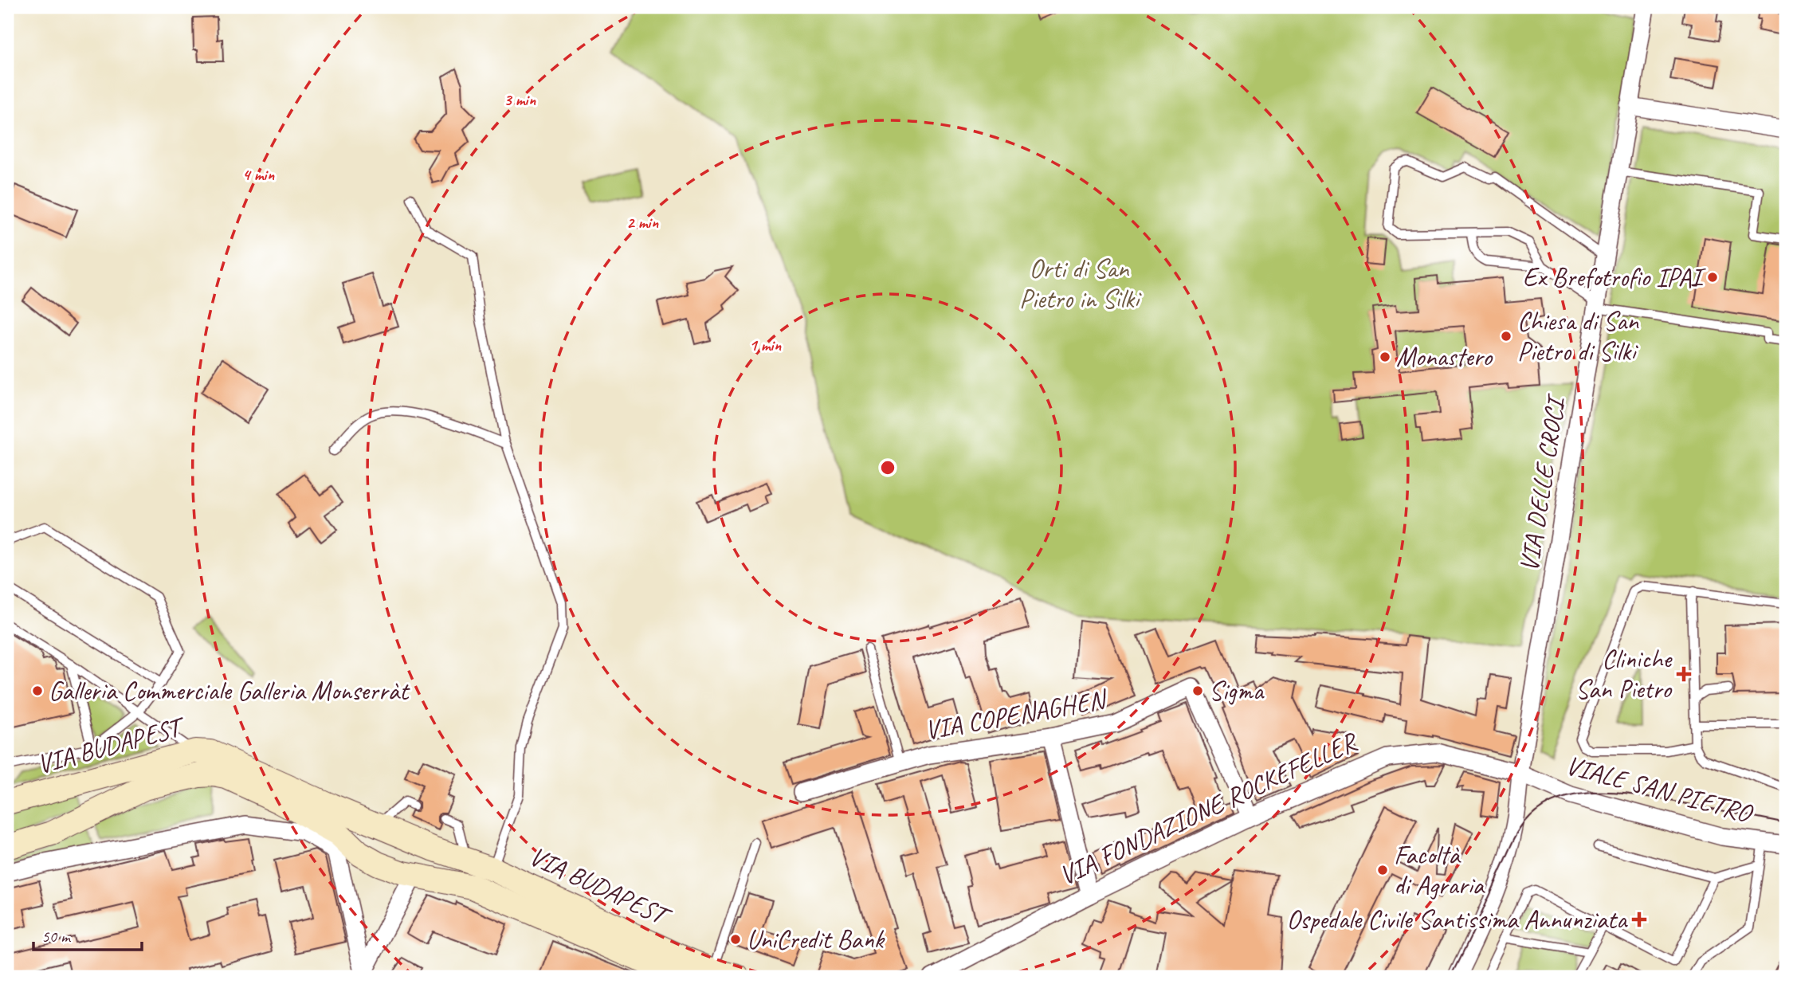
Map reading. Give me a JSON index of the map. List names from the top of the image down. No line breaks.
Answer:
{"streets":{"main road":["VIA BUDAPEST"],"street":["VIA DELLE CROCI","VIA COPENAGHEN","VIALE SAN PIETRO","VIA FONDAZIONE ROCKEFELLER"]},"crossings":[["VIA DELLE CROCI","VIALE SAN PIETRO"],["VIA DELLE CROCI","VIA FONDAZIONE ROCKEFELLER"],["VIA COPENAGHEN","VIA FONDAZIONE ROCKEFELLER"],["VIALE SAN PIETRO","VIA FONDAZIONE ROCKEFELLER"]],"parks":["Orti di San Pietro in Silki"],"places":{"other":["Ex Brefotrofio IPAI","Chiesa di San Pietro di Silki","Monastero","Galleria Commerciale Galleria Monserràt","Sigma","Facoltà di Agraria","UniCredit Bank"],"health":["Cliniche San Pietro","Ospedale Civile Santissima Annunziata"]},"scale_bar":"50 m","rings":["3 min","4 min","2 min","1 min"]}
